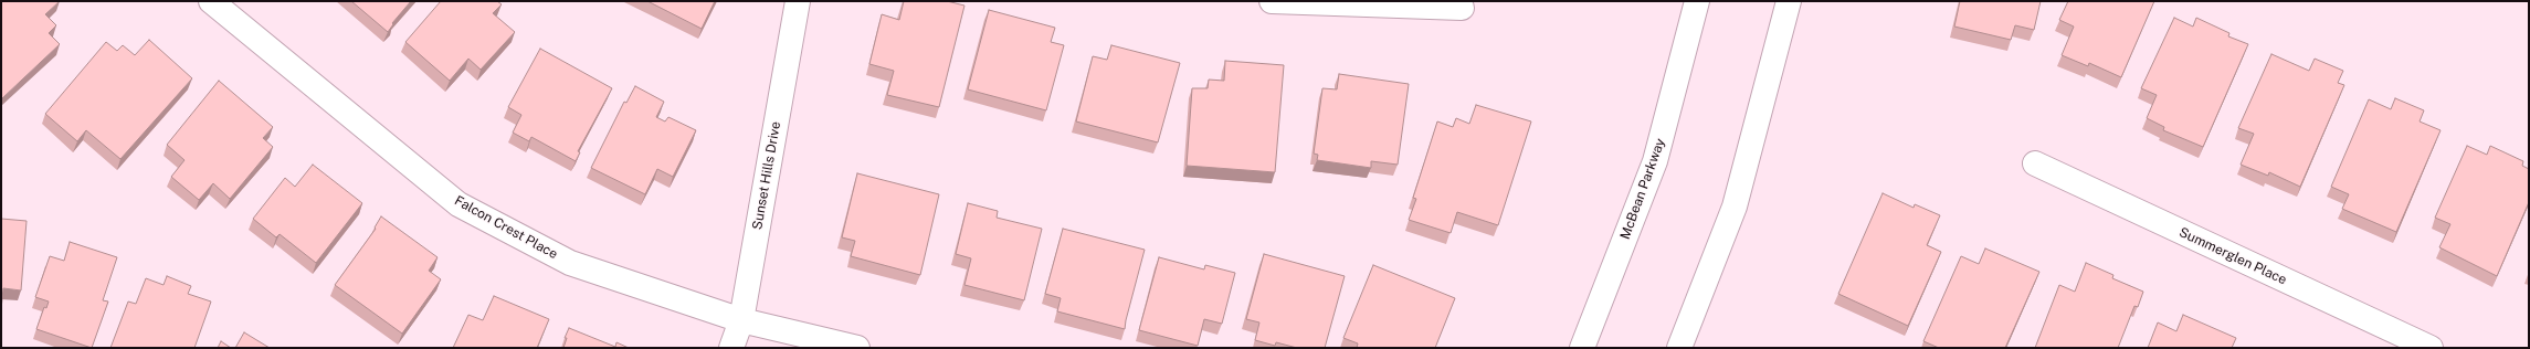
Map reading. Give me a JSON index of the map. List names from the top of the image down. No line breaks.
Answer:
{"streets":{"street":["Sunset Hills Drive","McBean Parkway","Falcon Crest Place","Summerglen Place"]},"crossings":[["Sunset Hills Drive","Falcon Crest Place"]]}
